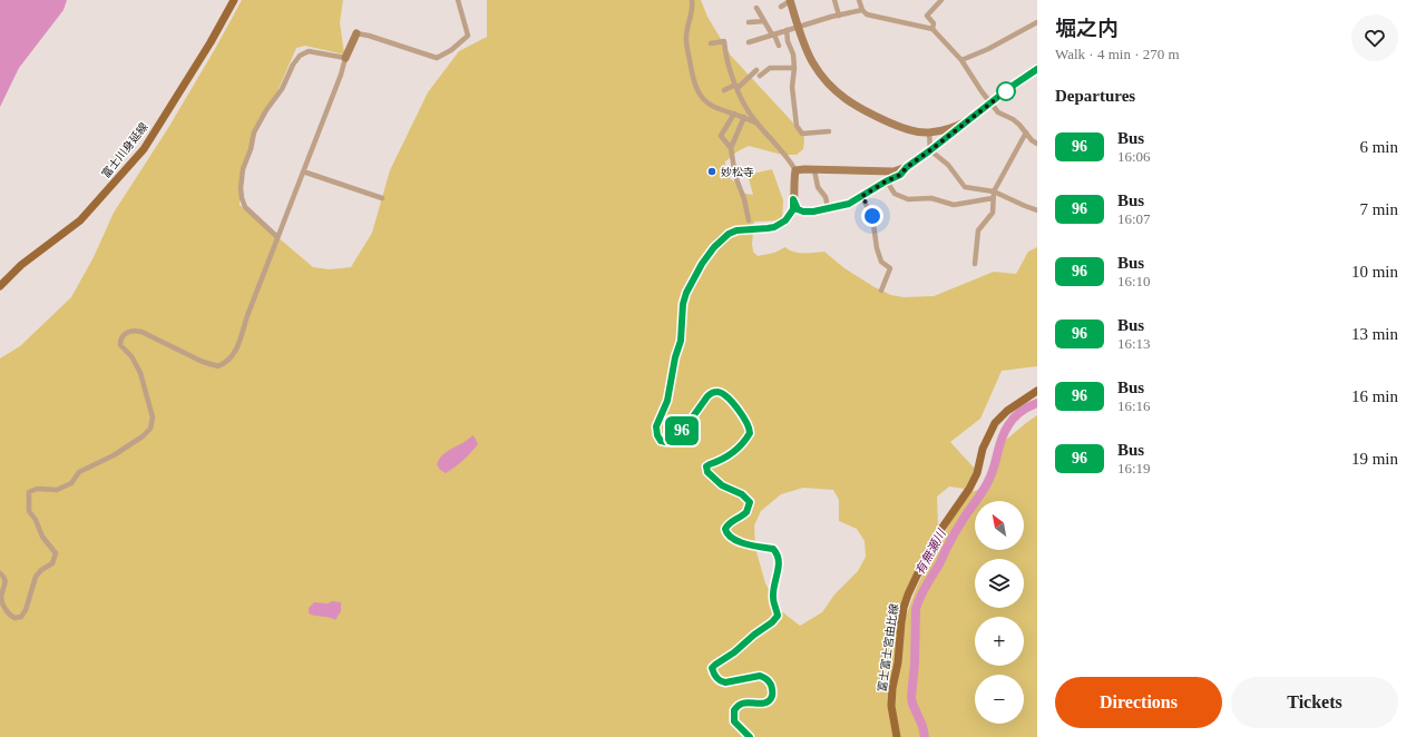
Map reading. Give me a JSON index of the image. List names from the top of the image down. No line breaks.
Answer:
{"streets":{"main road":["富士川身延線","富士富士宮由比線"]},"water":["有無瀬川"],"places":["妙松寺"],"lines":["bus line 96"],"north":"top left","page":{"on_map":"96","heading":[["堀之内","Walk · 4 min · 270 m"],"Departures"],"list":[{"mark":"96","name":"Bus","note":"16:06","value":"6 min"},{"mark":"96","name":"Bus","note":"16:07","value":"7 min"},{"mark":"96","name":"Bus","note":"16:10","value":"10 min"},{"mark":"96","name":"Bus","note":"16:13","value":"13 min"},{"mark":"96","name":"Bus","note":"16:16","value":"16 min"},{"mark":"96","name":"Bus","note":"16:19","value":"19 min"}],"map_buttons":["+","−"],"buttons":["Directions","Tickets"]}}
